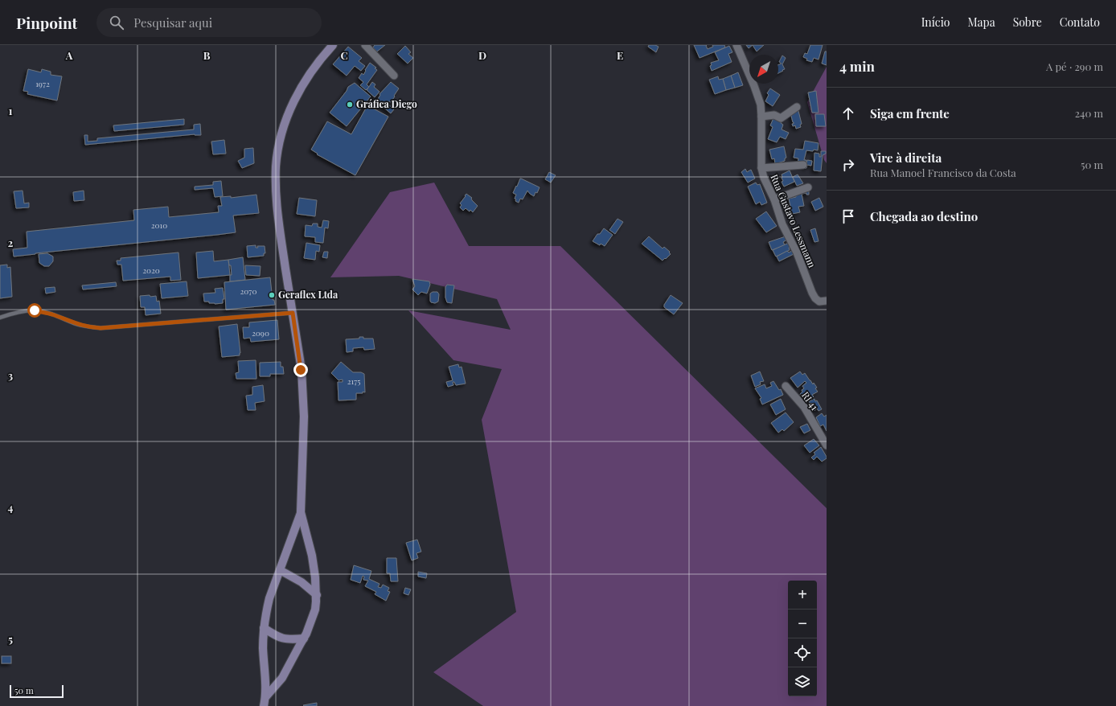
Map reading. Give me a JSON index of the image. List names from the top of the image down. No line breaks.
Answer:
{"streets":{"street":["Rua Gustavo Lessmann","RI 41"]},"places":["Gráfica Diego","Geraflex Ltda"],"house_numbers":["1972","2010","2020","2070","2090","2175"],"scale_bar":"50 m","north":"bottom left","page":{"header":"Pinpoint","search":"Pesquisar aqui","nav":["Início","Mapa","Sobre","Contato"],"heading":["4 min","A pé · 290 m"],"list":[["Siga em frente","240 m"],["Vire à direita","Rua Manoel Francisco da Costa","50 m"],"Chegada ao destino"],"map_buttons":["+","−"],"scale":"50 m"},"grid":{"columns":["A","B","C","D","E"],"rows":["1","2","3","4","5"]}}
